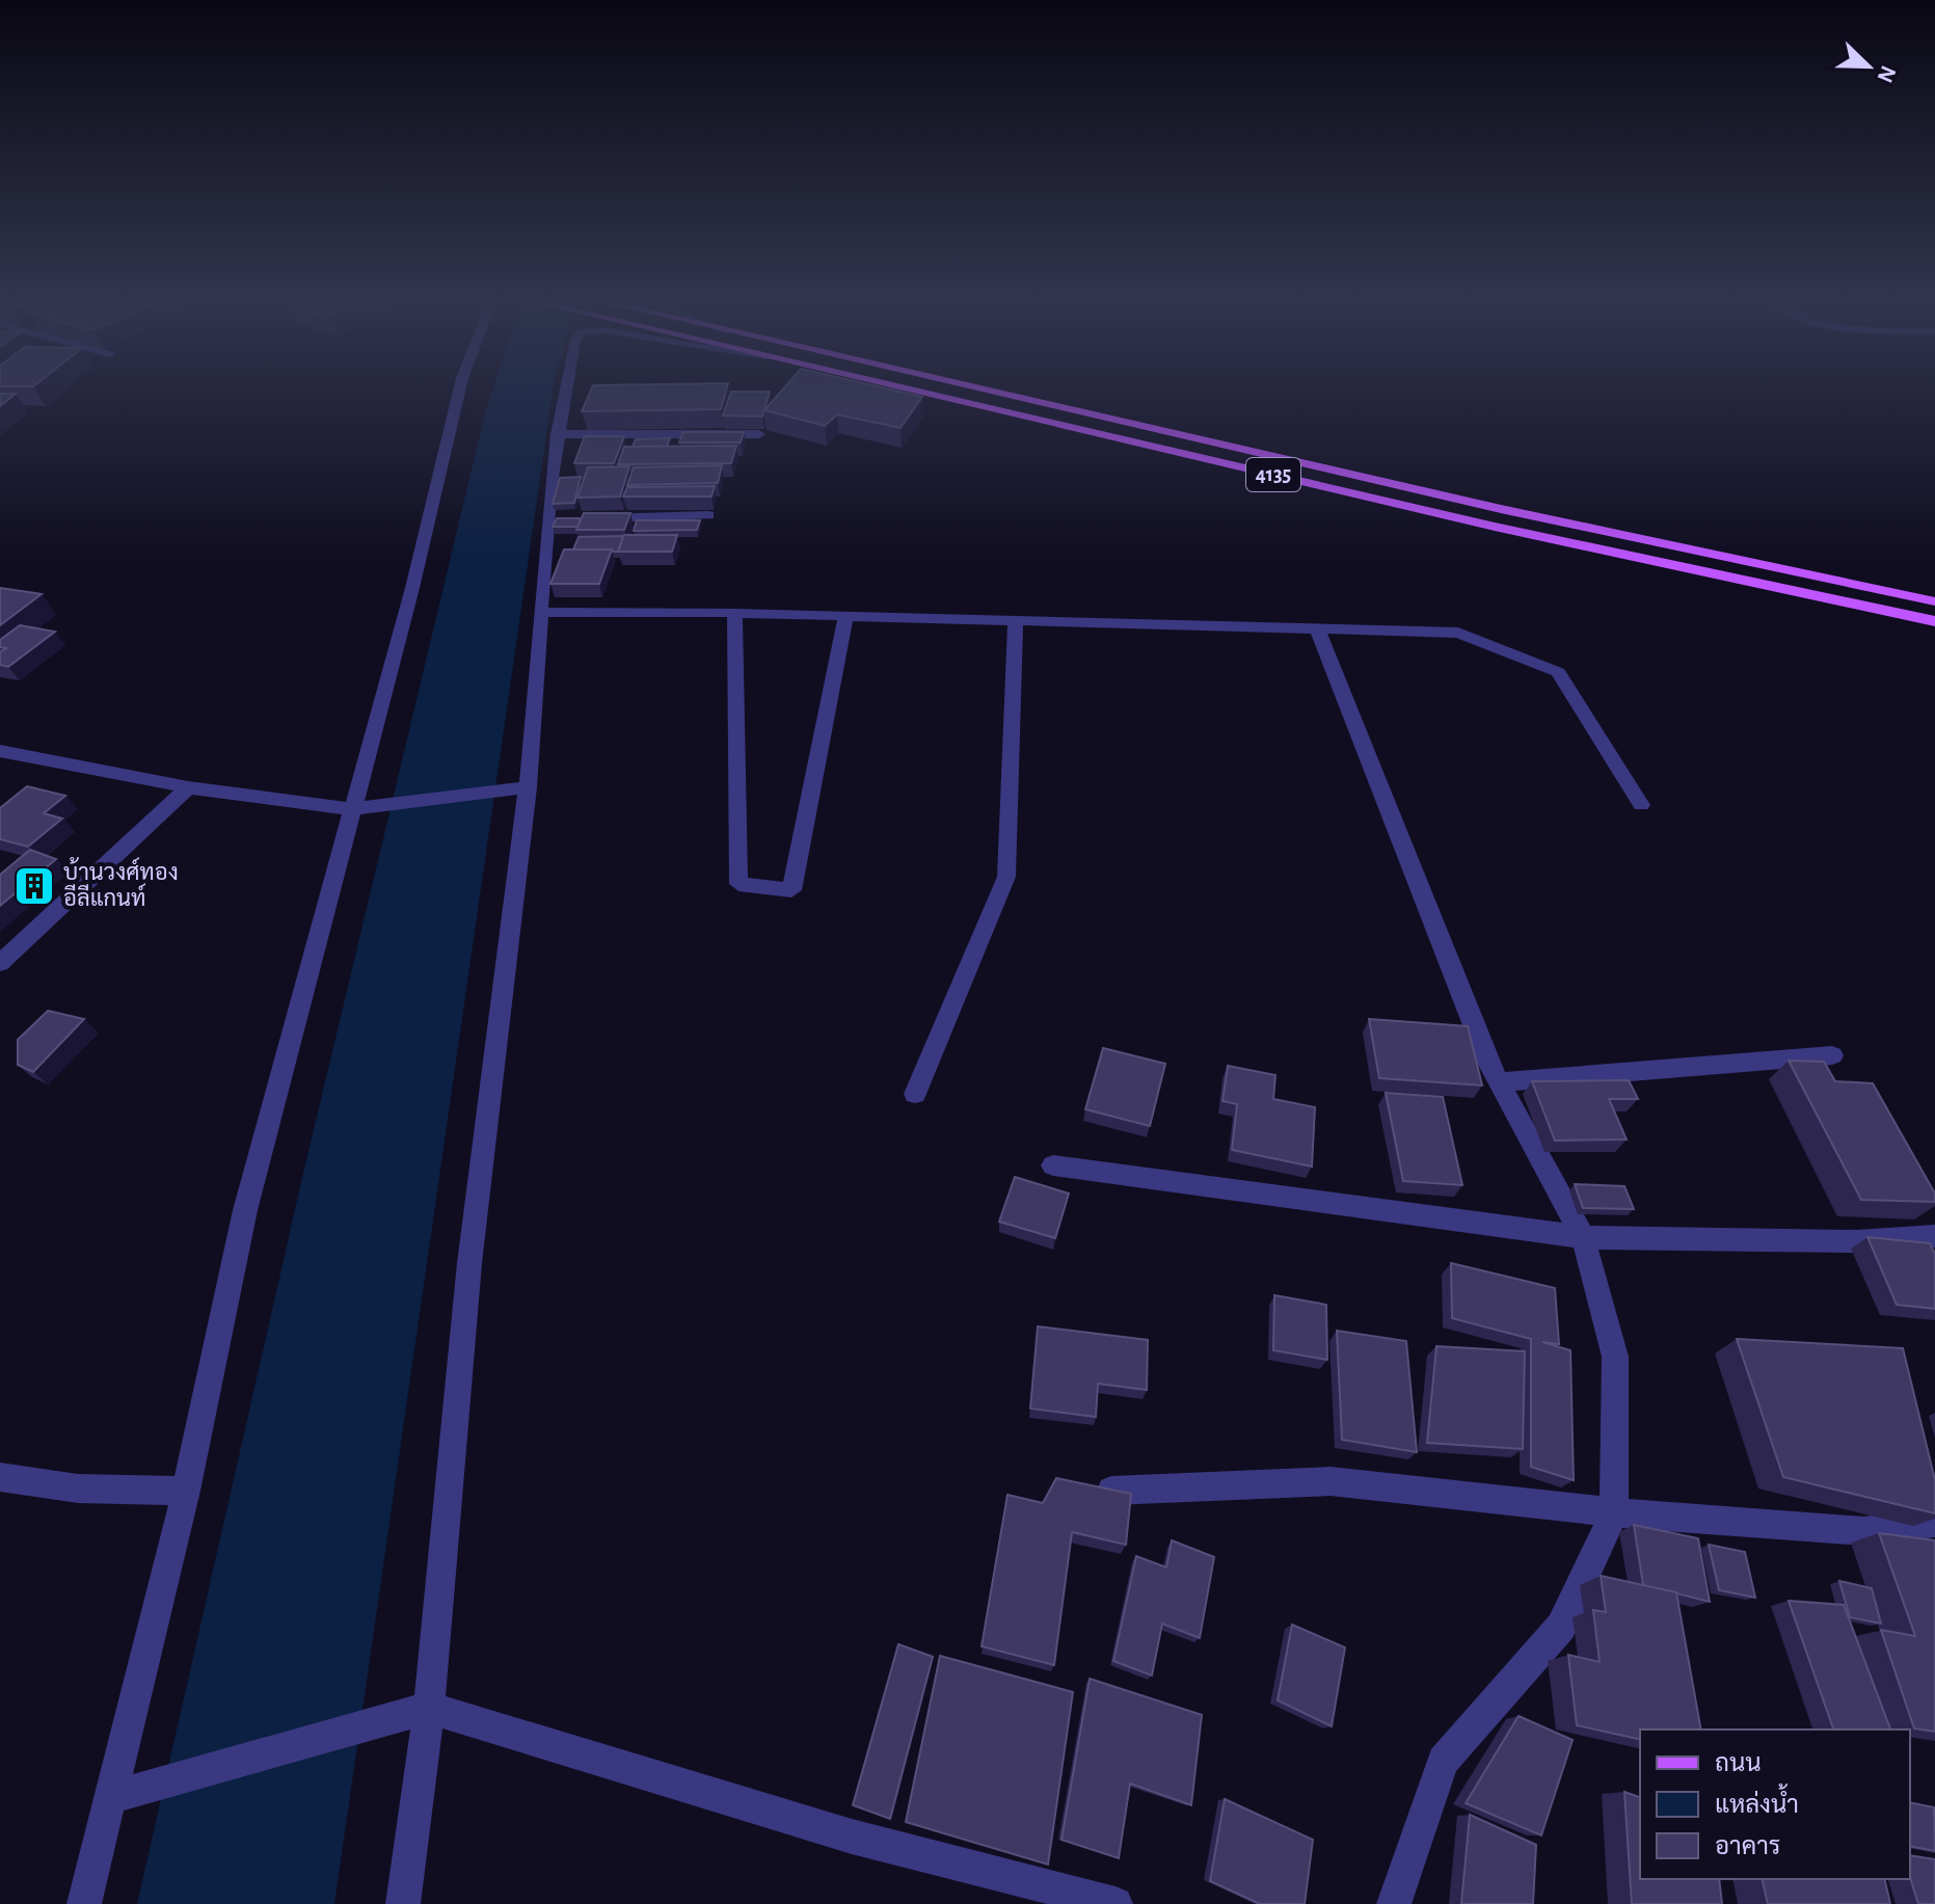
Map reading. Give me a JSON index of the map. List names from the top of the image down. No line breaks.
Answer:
{"streets":{"main road":["4135"]},"places":{"building":["บ้านวงศ์ทอง อีลีแกนท์"]},"legend":["ถนน","แหล่งน้ำ","อาคาร"],"north":"bottom right"}
